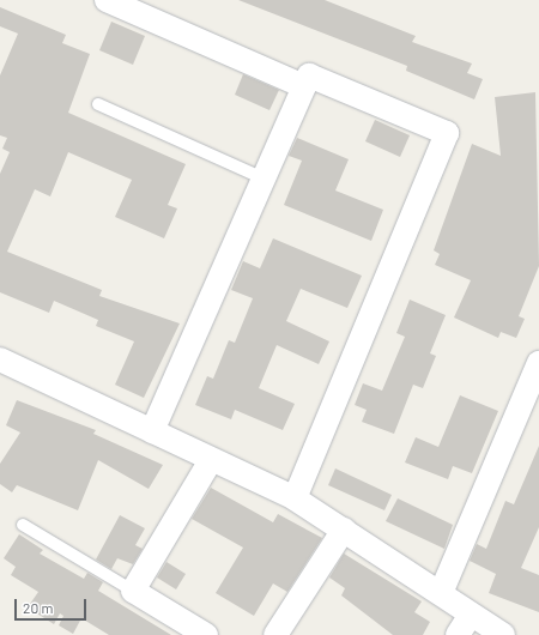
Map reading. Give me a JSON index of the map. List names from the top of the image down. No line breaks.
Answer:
{"scale_bar":"20 m"}
